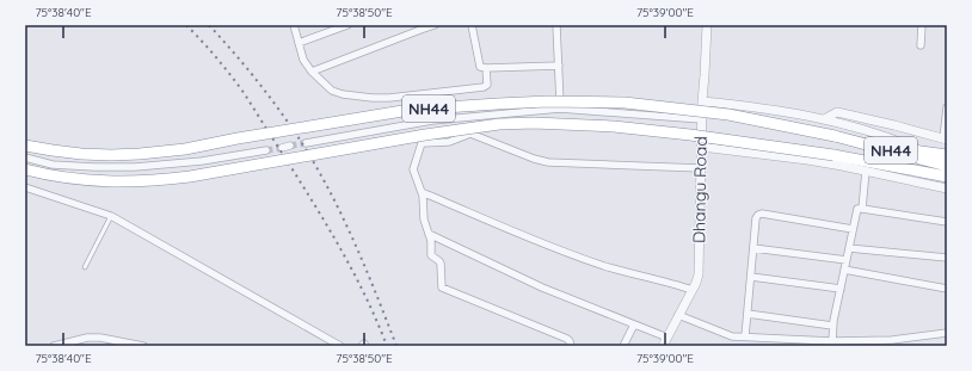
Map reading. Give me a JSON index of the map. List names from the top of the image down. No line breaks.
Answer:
{"streets":{"highway":["NH44"],"street":["Dhangu Road"]},"coordinates":["75°38'40\"E","75°38'50\"E","75°39'00\"E"]}
